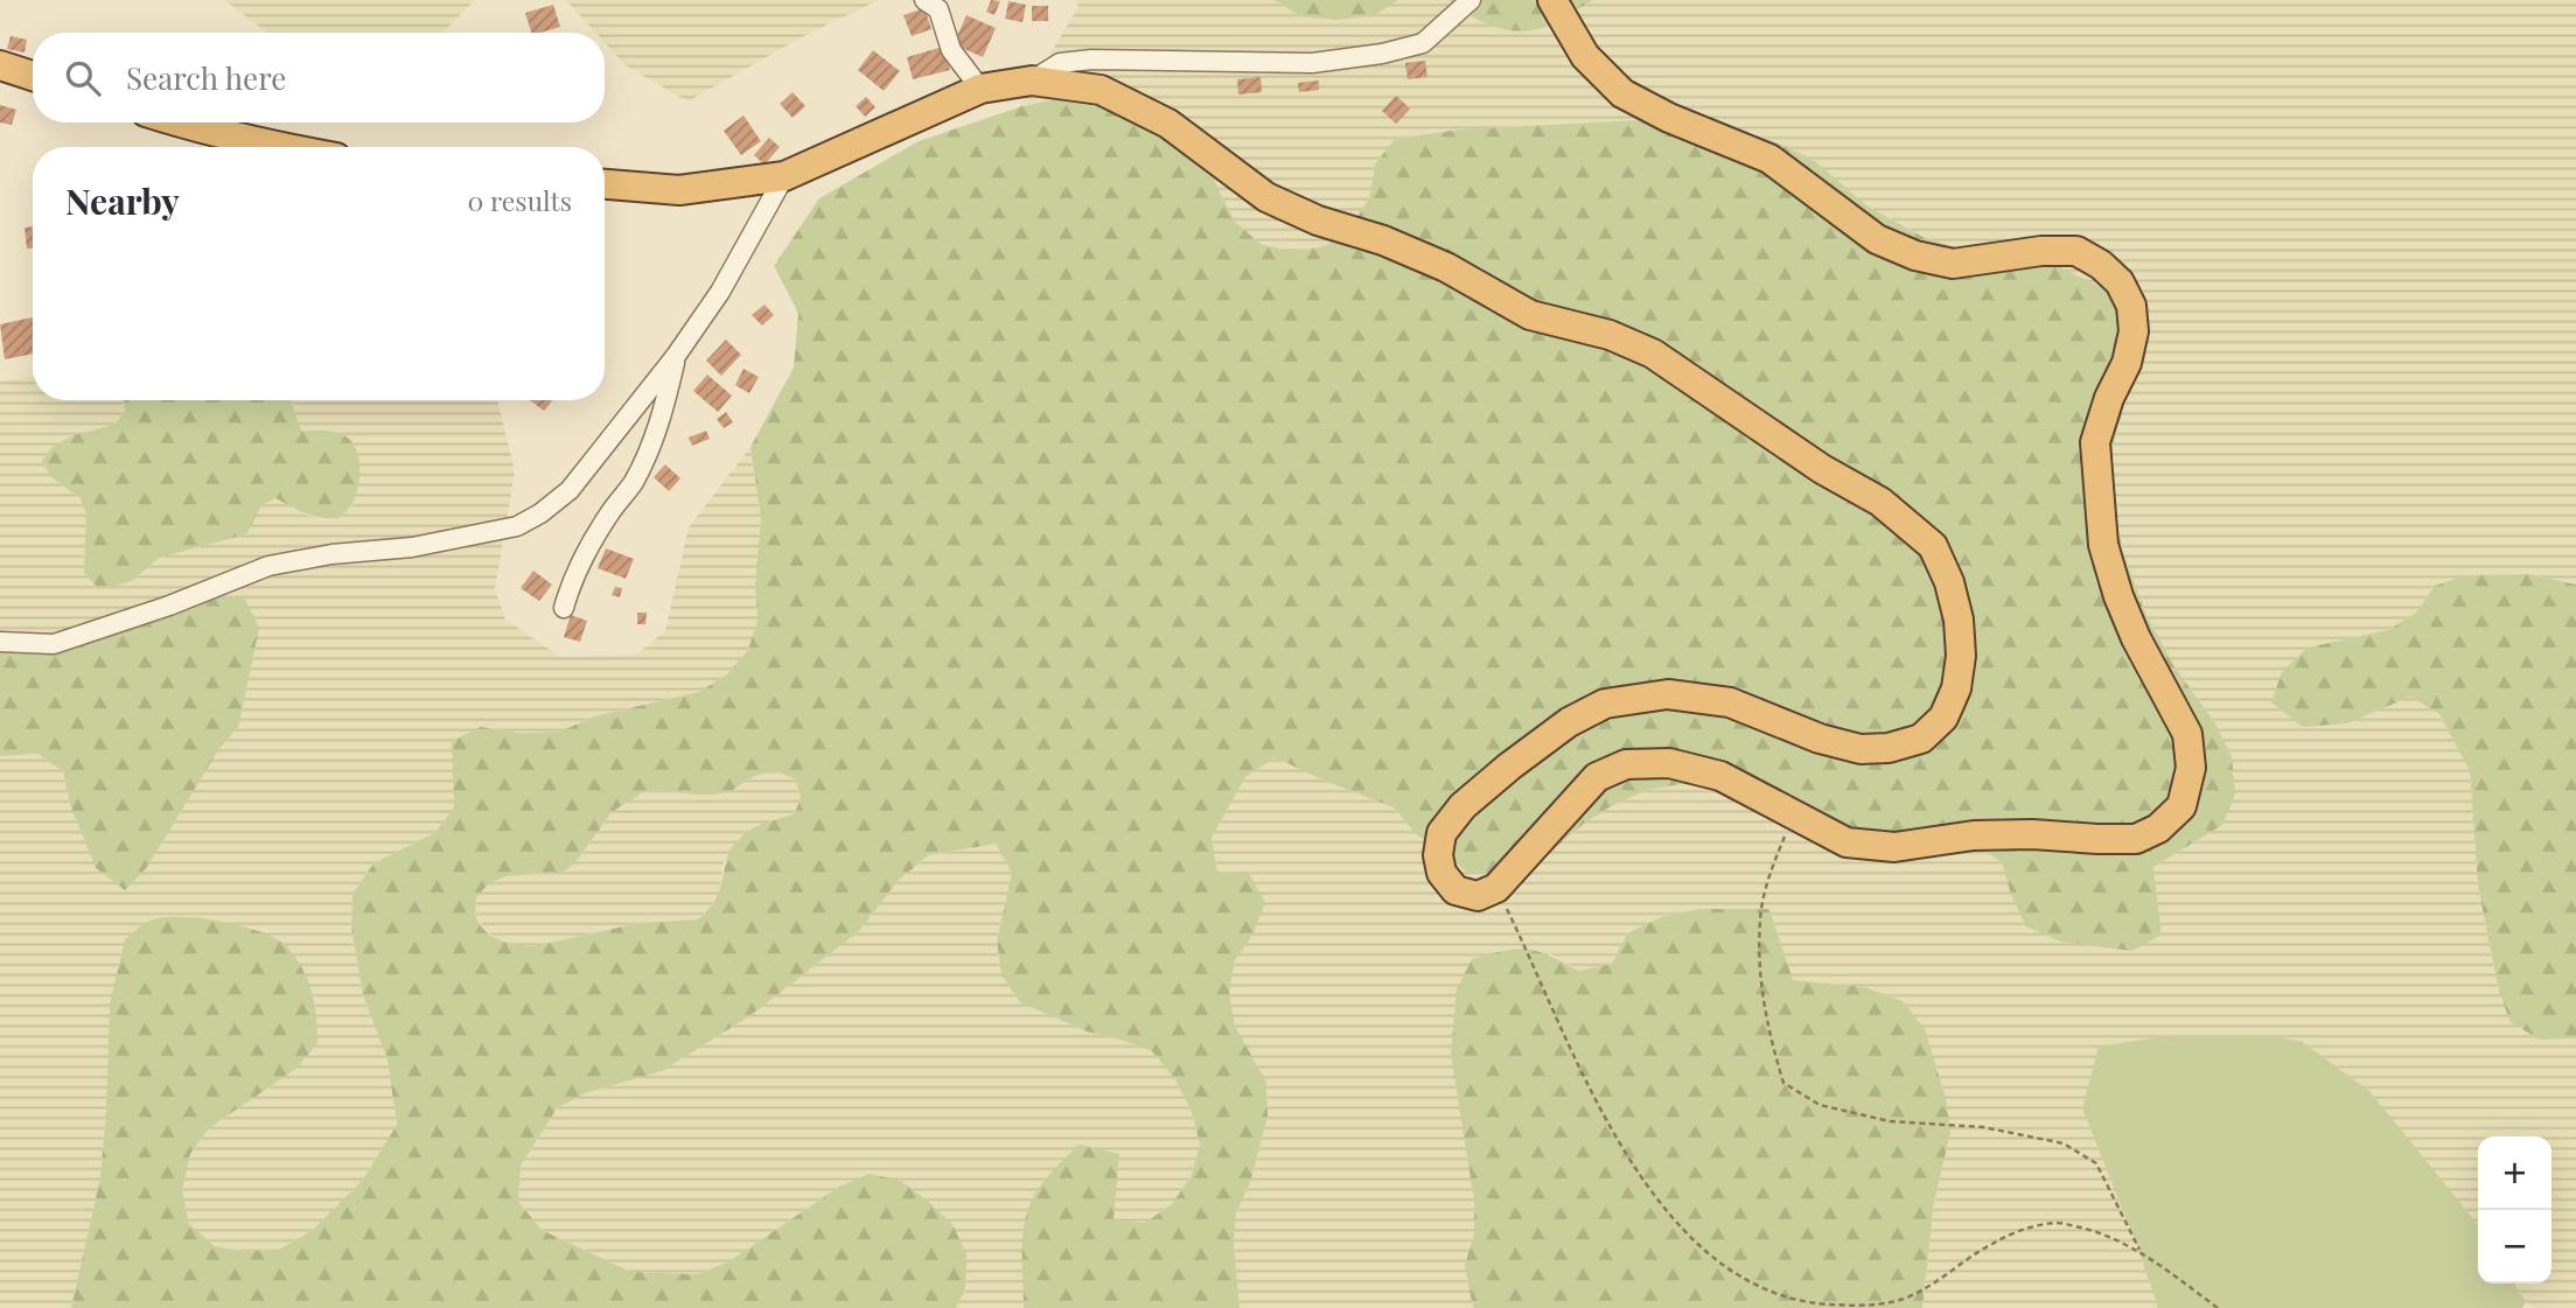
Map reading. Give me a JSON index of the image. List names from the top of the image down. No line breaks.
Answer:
{"page":{"search":"Search here","heading":["Nearby","0 results"],"map_buttons":["+","−"]}}
